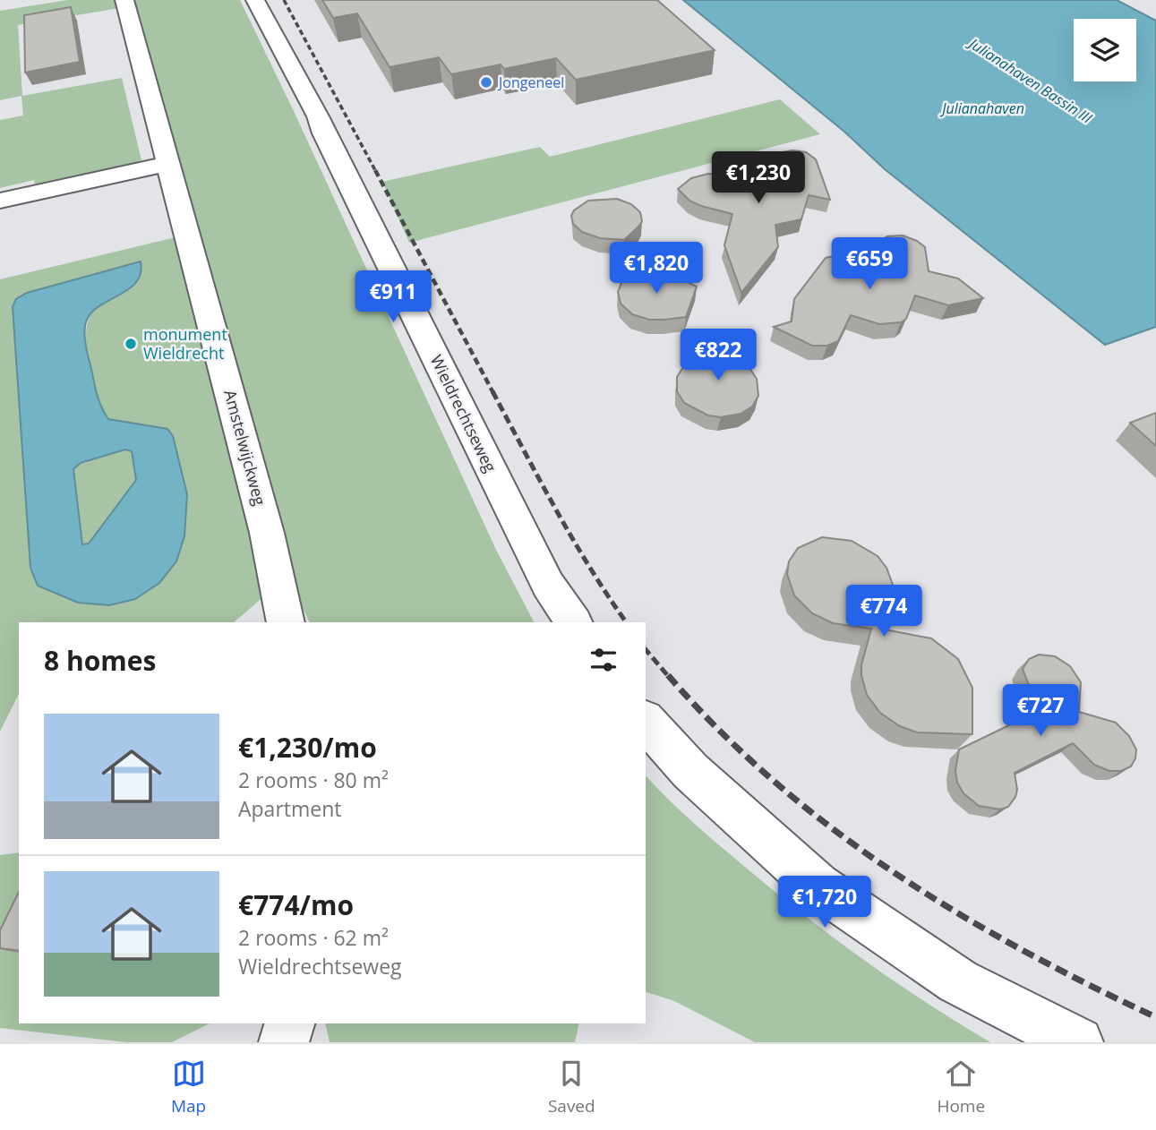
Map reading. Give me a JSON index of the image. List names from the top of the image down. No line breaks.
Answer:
{"streets":{"street":["Wieldrechtseweg","Amstelwijckweg"]},"water":["Julianahaven Bassin III","Julianahaven"],"places":["Jongeneel","monument Wieldrecht"],"page":{"price":["€1,230","€659","€1,820","€911","€822","€774","€727","€1,720"],"heading":"8 homes","list":[{"name":"€1,230/mo","note":"2 rooms · 80 m² · Apartment"},{"name":"€774/mo","note":"2 rooms · 62 m² · Wieldrechtseweg"}],"tabs":["Map","Saved","Home"]}}
